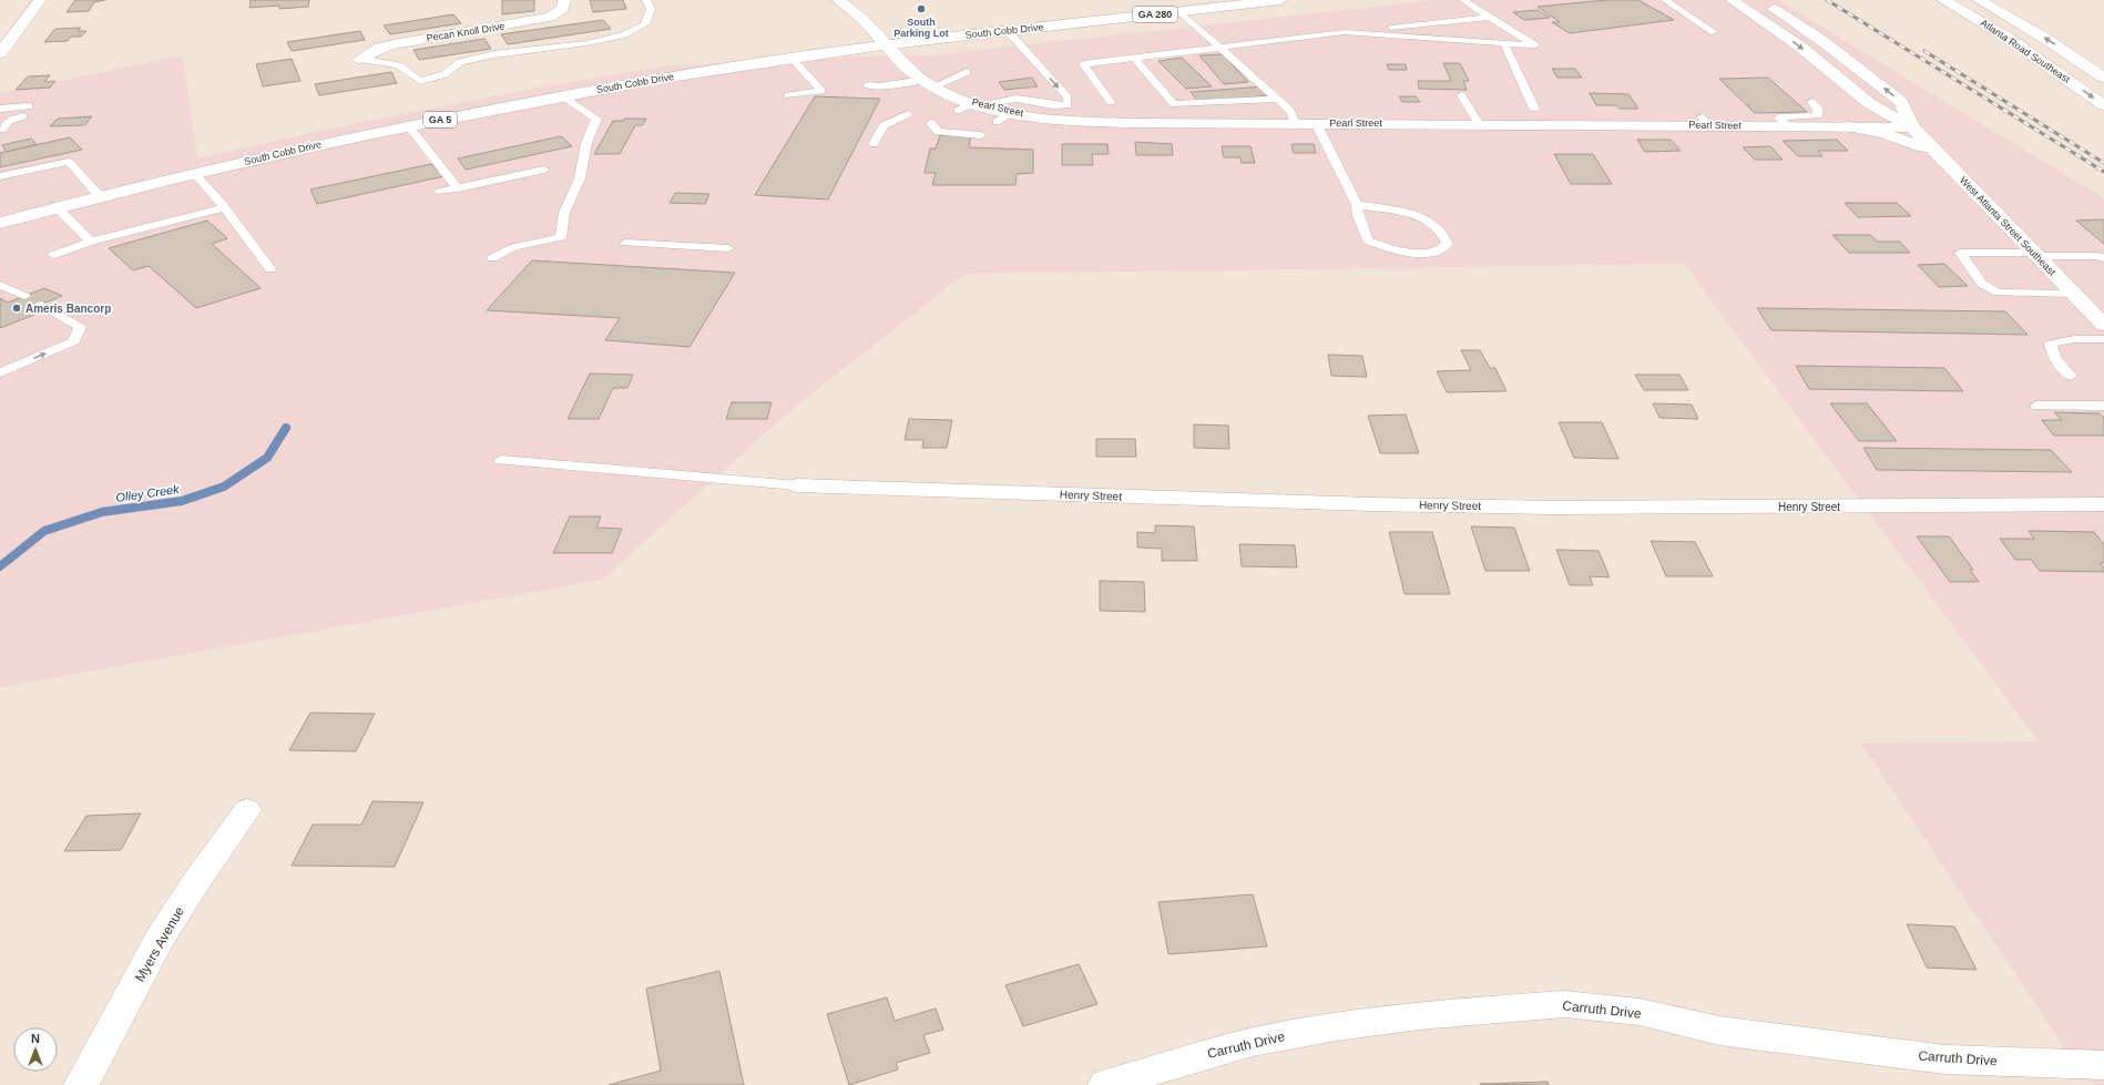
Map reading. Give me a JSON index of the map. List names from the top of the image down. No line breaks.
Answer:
{"streets":{"street":["GA 280","South Cobb Drive","Pecan Knoll Drive","Atlanta Road Southeast","Pearl Street","GA 5","West Atlanta Street Southeast","Henry Street","Myers Avenue","Carruth Drive"]},"crossings":[["South Cobb Drive","Pearl Street"],["Pearl Street","West Atlanta Street Southeast"]],"water":["Olley Creek"],"places":["South Parking Lot","Ameris Bancorp"],"north":"top"}
